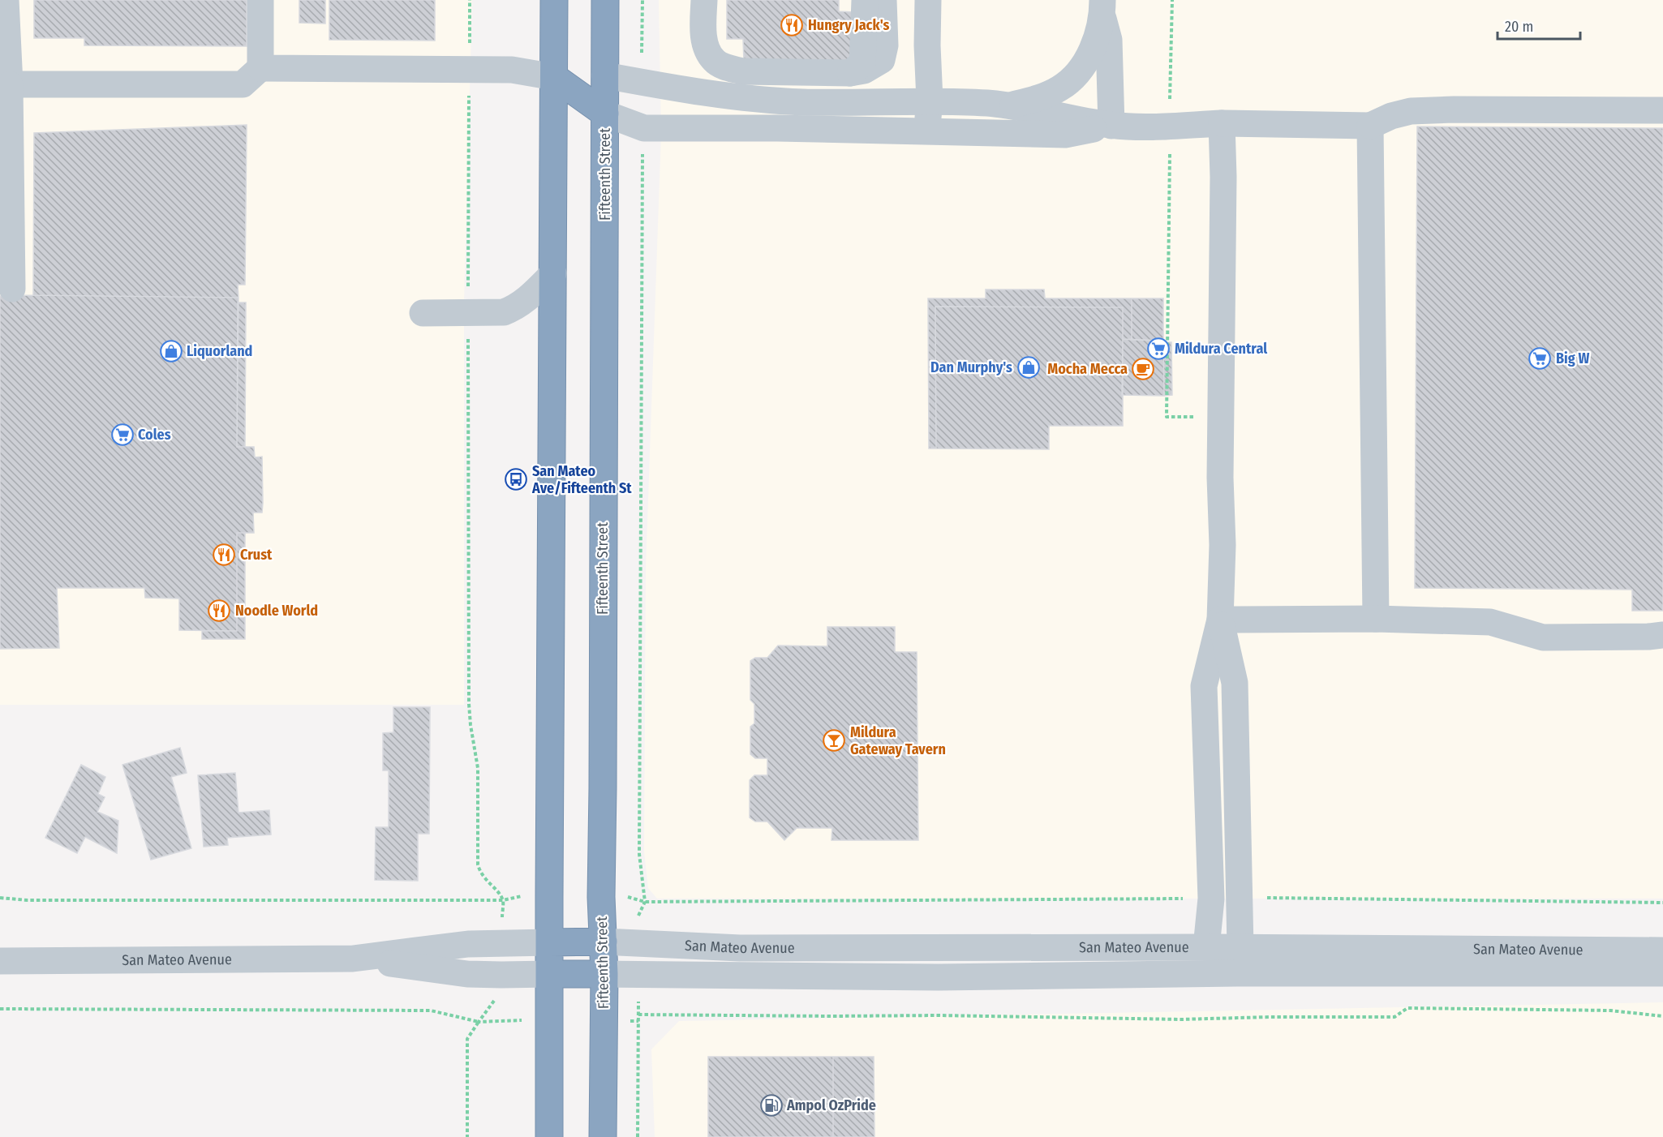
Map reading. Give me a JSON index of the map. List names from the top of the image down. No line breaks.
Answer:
{"streets":{"highway":["Fifteenth Street"],"street":["San Mateo Avenue"]},"crossings":[["Fifteenth Street","San Mateo Avenue"]],"places":{"restaurant":["Hungry Jack's","Crust","Noodle World"],"supermarket":["Mildura Central","Big W","Coles"],"shop":["Liquorland","Dan Murphy's"],"cafe":["Mocha Mecca"],"bus stop":["San Mateo Ave/Fifteenth St"],"bar":["Mildura Gateway Tavern"],"fuel station":["Ampol OzPride"]},"scale_bar":"20 m"}
